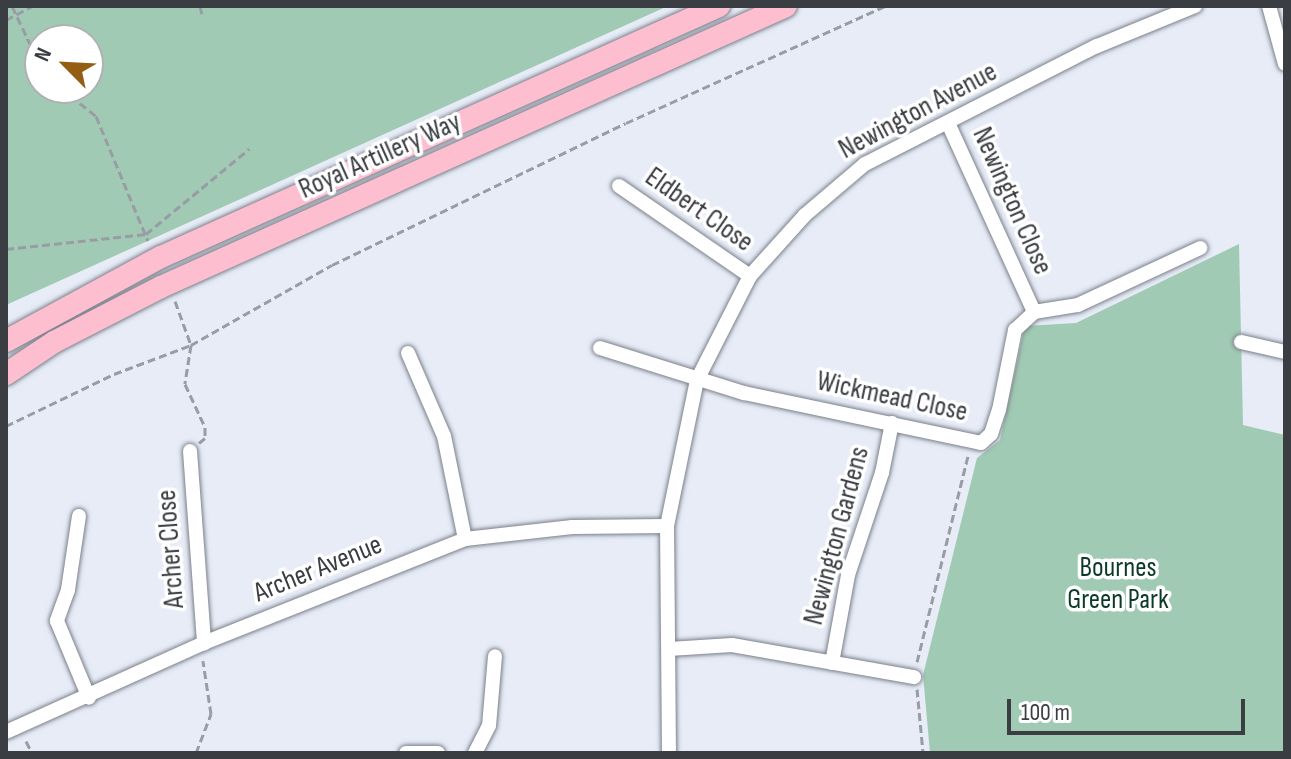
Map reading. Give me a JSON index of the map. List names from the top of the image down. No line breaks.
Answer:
{"streets":{"main road":["Royal Artillery Way"],"street":["Newington Avenue","Newington Close","Eldbert Close","Wickmead Close","Newington Gardens","Archer Close","Archer Avenue"]},"crossings":[["Newington Avenue","Newington Close"],["Newington Avenue","Eldbert Close"],["Newington Avenue","Wickmead Close"],["Newington Avenue","Archer Avenue"],["Newington Close","Wickmead Close"],["Wickmead Close","Newington Gardens"],["Archer Close","Archer Avenue"]],"parks":["Bournes Green Park"],"scale_bar":"100 m","north":"top left"}
